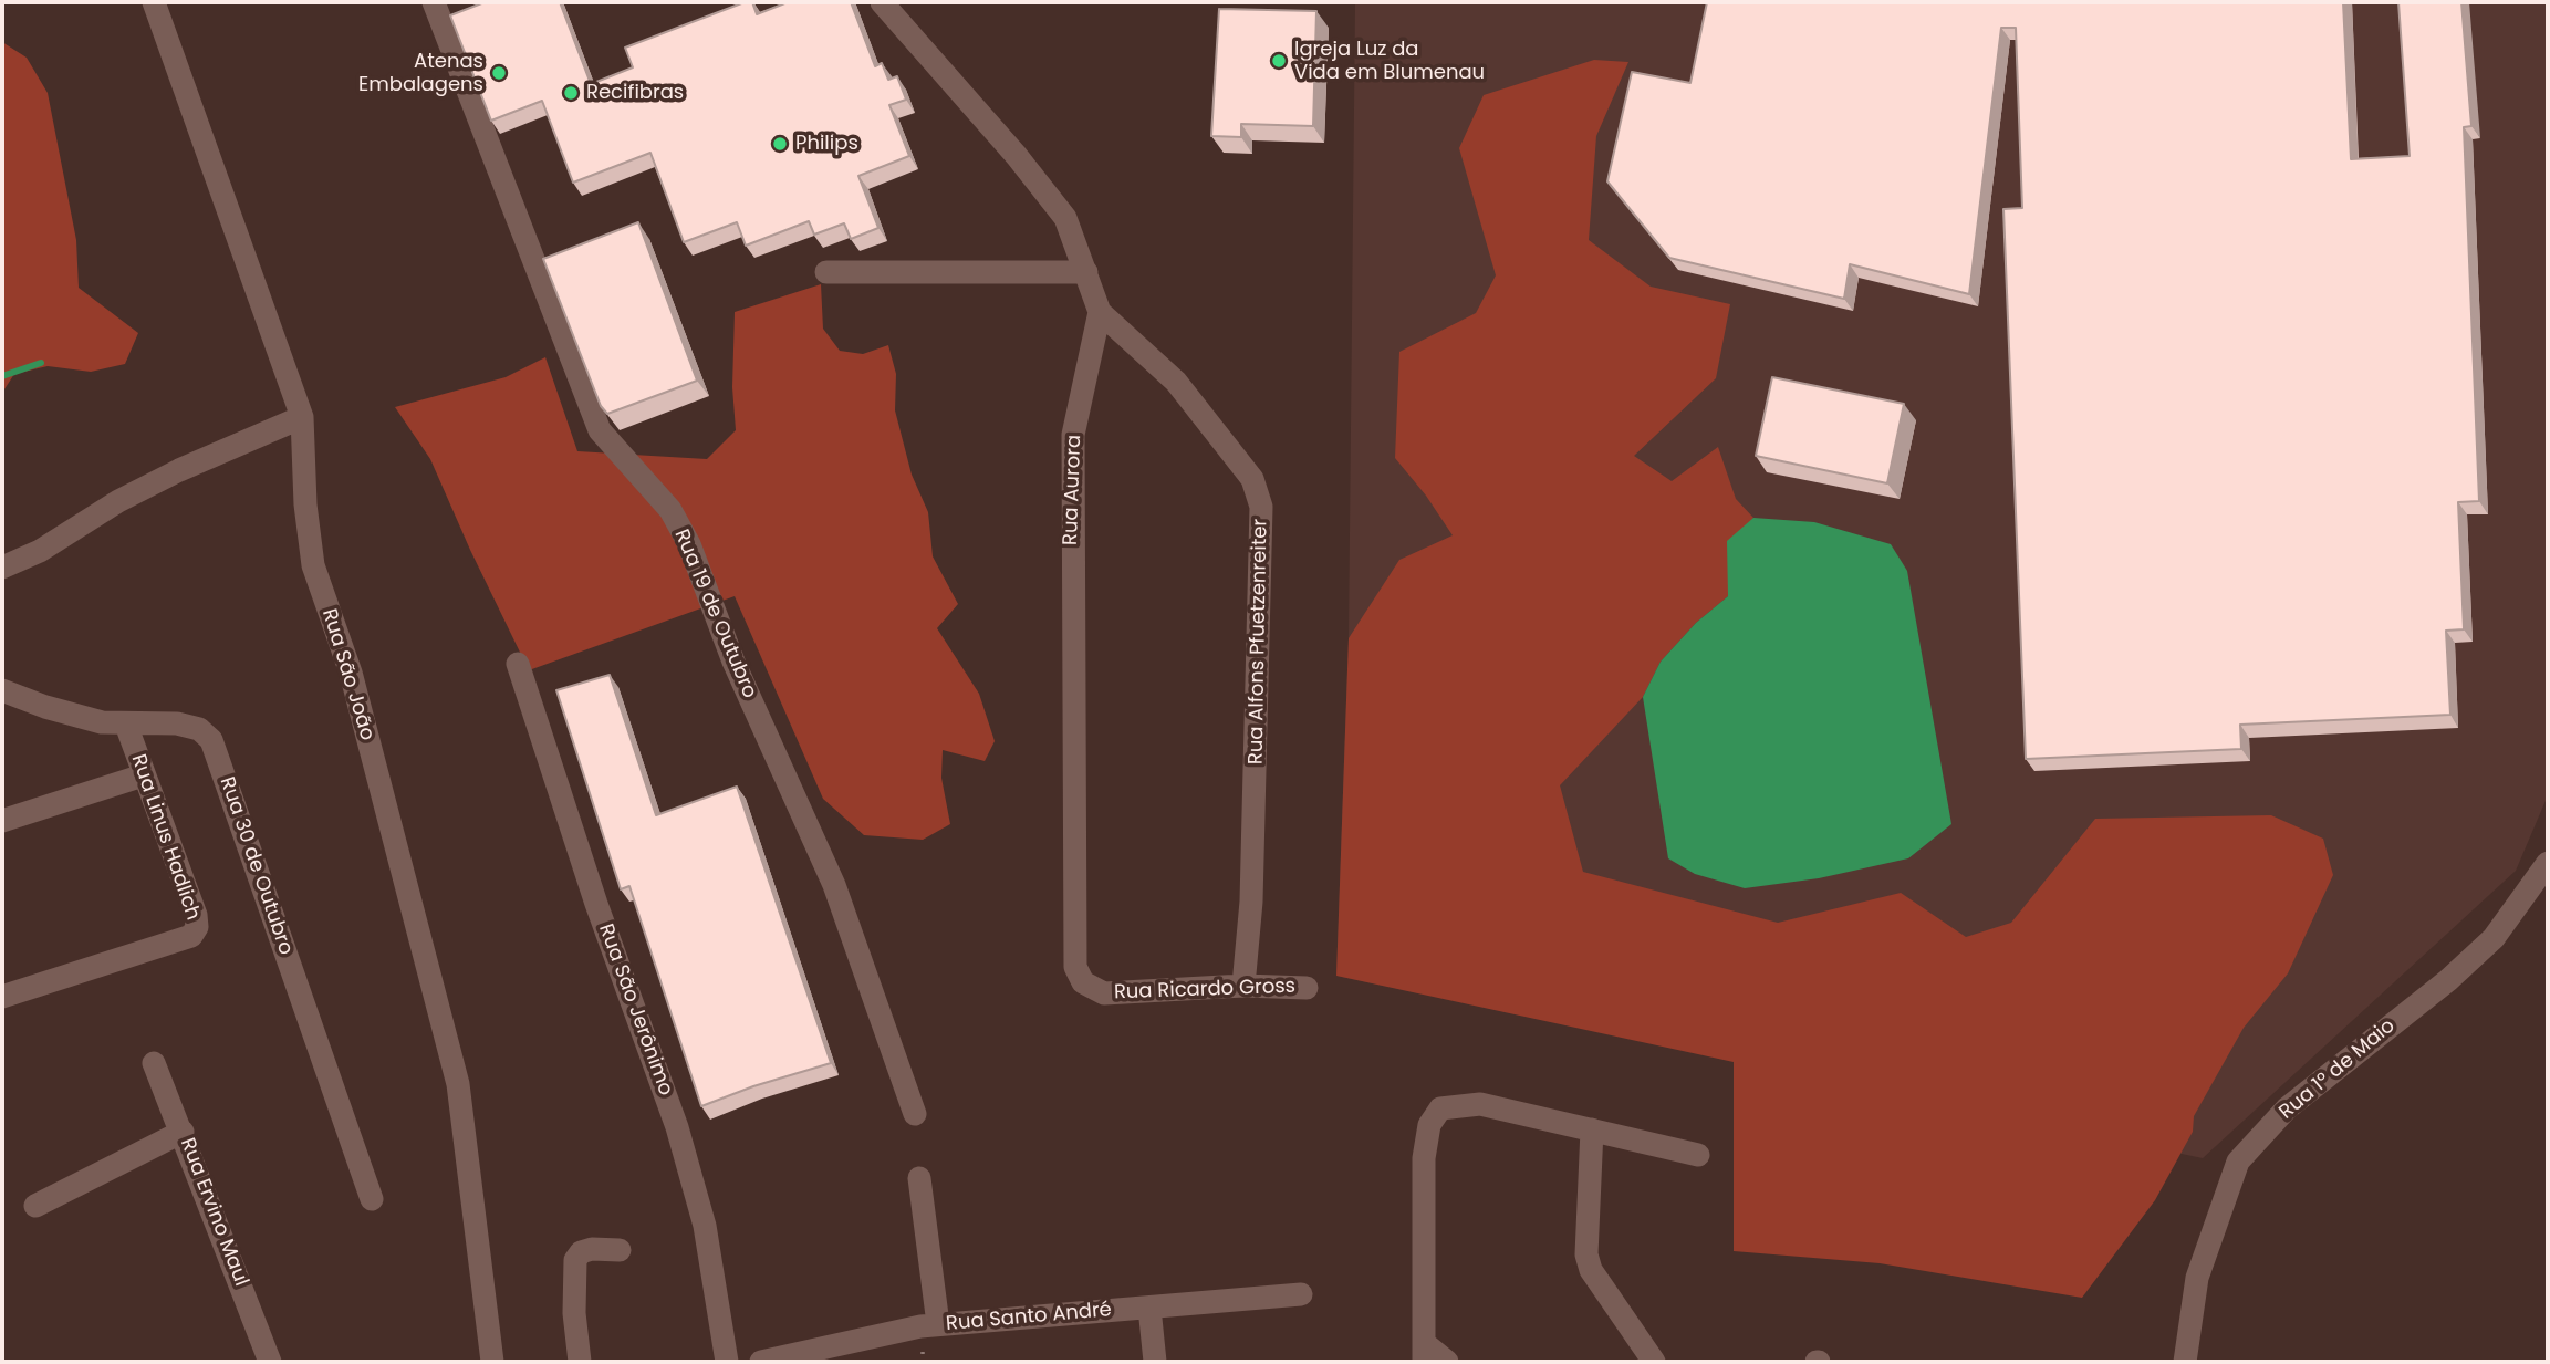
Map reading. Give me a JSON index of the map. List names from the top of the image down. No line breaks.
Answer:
{"streets":{"street":["Rua Aurora","Rua 19 de Outubro","Rua Alfons Pfuetzenreiter","Rua São João","Rua Linus Hadlich","Rua 30 de Outubro","Rua Ricardo Gross","Rua São Jerônimo","Rua 1º de Maio","Rua Ervino Maul","Rua Santo André"]},"crossings":[["Rua Aurora","Rua Alfons Pfuetzenreiter"],["Rua Aurora","Rua Ricardo Gross"],["Rua Alfons Pfuetzenreiter","Rua Ricardo Gross"],["Rua Linus Hadlich","Rua 30 de Outubro"]],"places":["Igreja Luz da Vida em Blumenau","Atenas Embalagens","Recifibras","Philips"]}
